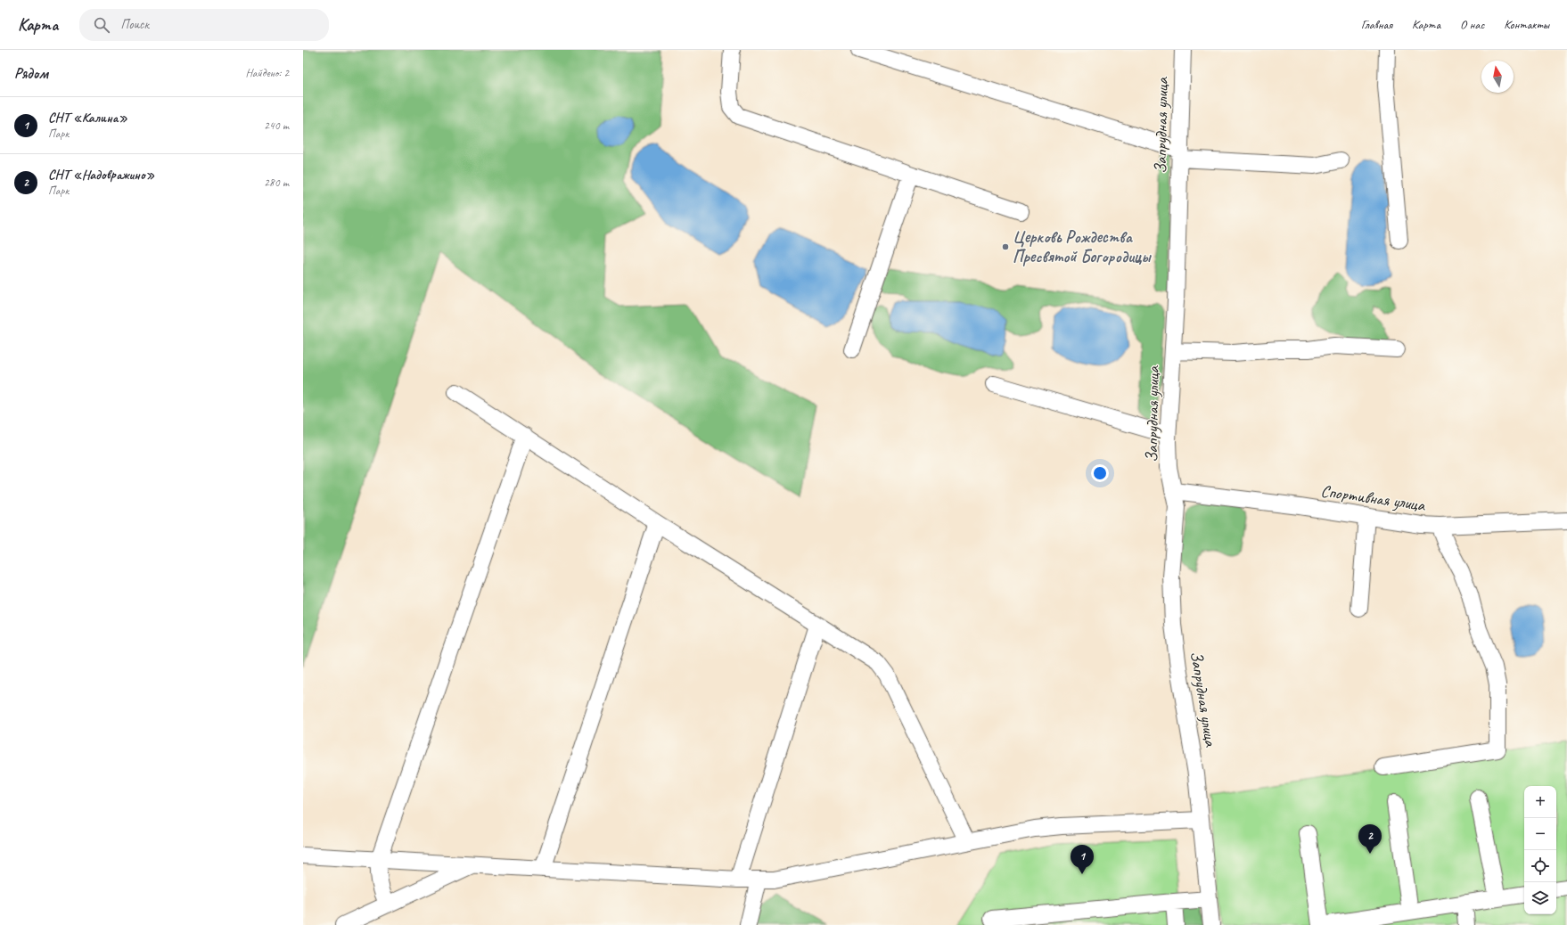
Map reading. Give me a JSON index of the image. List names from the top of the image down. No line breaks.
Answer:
{"streets":{"street":["Запрудная улица","Спортивная улица"]},"crossings":[["Запрудная улица","Спортивная улица"]],"places":["Церковь Рождества Пресвятой Богородицы"],"north":"top","page":{"header":"Карта","search":"Поиск","nav":["Главная","Карта","О нас","Контакты"],"heading":["Рядом","Найдено: 2"],"list":[{"mark":"1","name":"СНТ «Калина»","note":"Парк","value":"240 m"},{"mark":"2","name":"СНТ «Надовражино»","note":"Парк","value":"280 m"}],"map_buttons":["+","−"],"pins":["2","1"]}}
